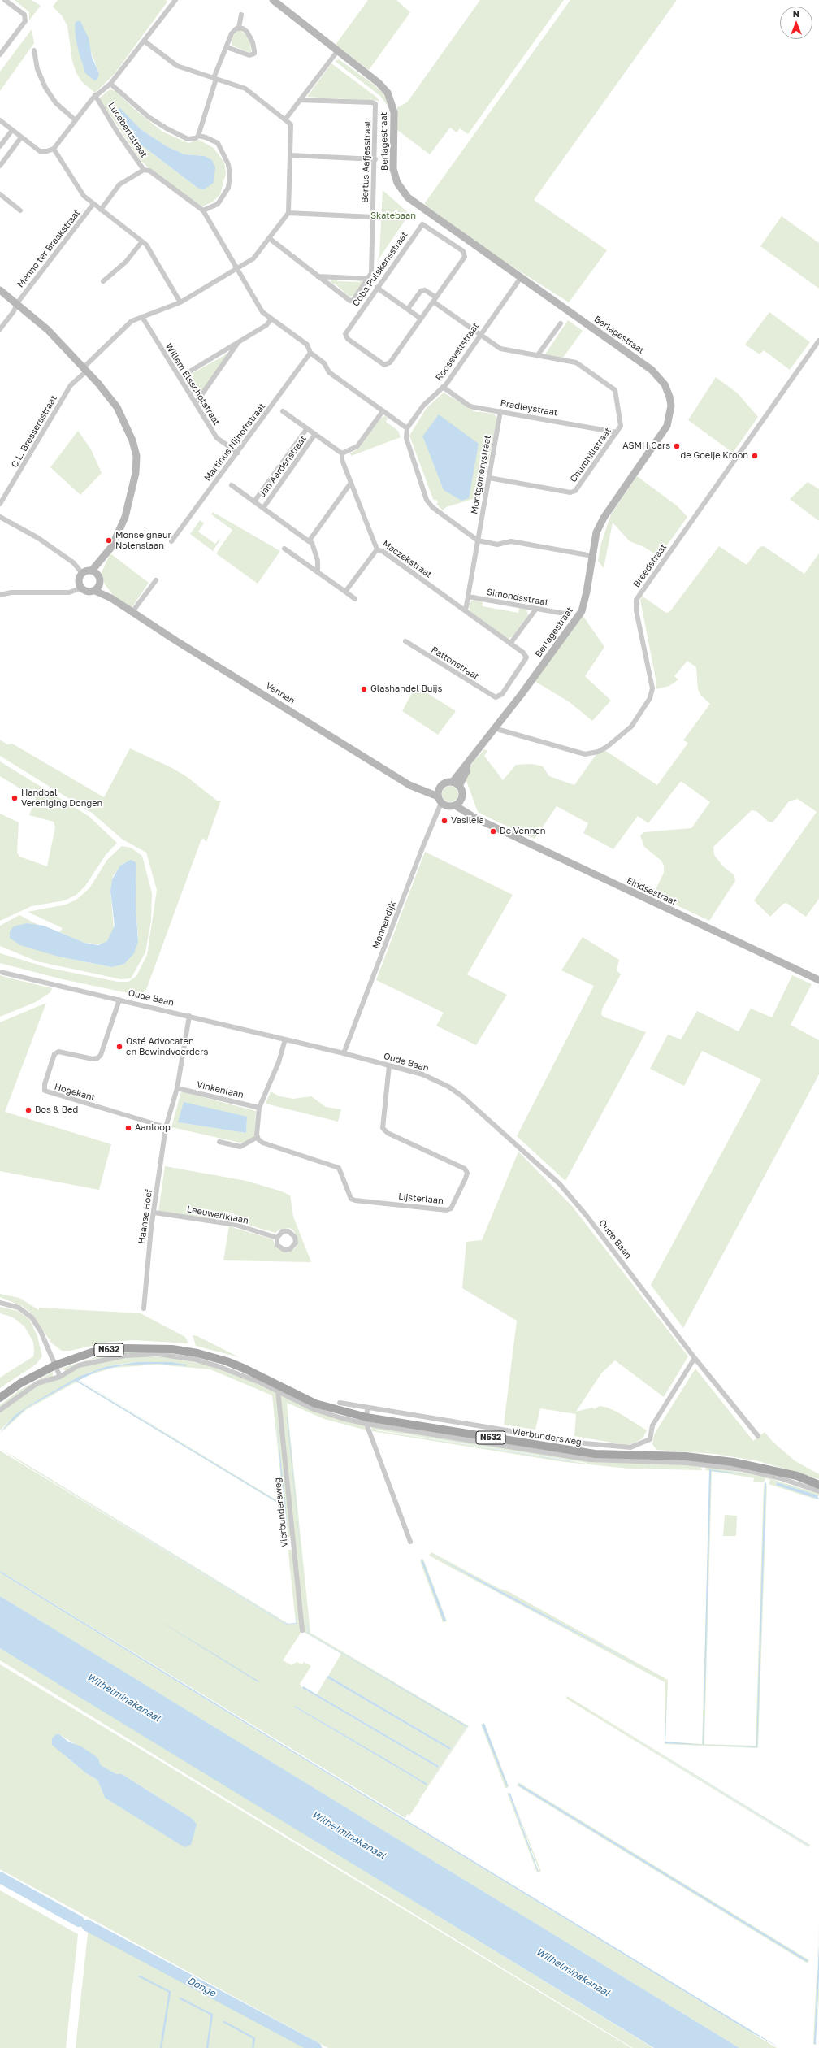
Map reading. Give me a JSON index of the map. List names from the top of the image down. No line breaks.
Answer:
{"streets":{"main road":["N632","Vierbundersweg"],"street":["Lucebertstraat","Berlagestraat","Bertus Aafjesstraat","Menno ter Braakstraat","Coba Pulskensstraat","Rooseveltstraat","Willem Elsschotstraat","Bradleystraat","C.L. Bressersstraat","Martinus Nijhoffstraat","Churchillstraat","Jan Aardenstraat","Montgomerystraat","Maczekstraat","Breedstraat","Simondsstraat","Pattonstraat","Vennen","Eindsestraat","Monnendijk","Oude Baan","Vinkenlaan","Hogekant","Lijsterlaan","Leeuweriklaan","Haanse Hoef"]},"crossings":[["Lucebertstraat","Rooseveltstraat"],["Lucebertstraat","C.L. Bressersstraat"],["Lucebertstraat","Martinus Nijhoffstraat"],["Berlagestraat","Rooseveltstraat"],["Berlagestraat","Breedstraat"],["Berlagestraat","Vennen"],["Berlagestraat","Eindsestraat"],["Berlagestraat","Monnendijk"],["Bertus Aafjesstraat","Coba Pulskensstraat"],["Coba Pulskensstraat","Churchillstraat"],["Rooseveltstraat","Bradleystraat"],["Rooseveltstraat","Churchillstraat"],["Willem Elsschotstraat","C.L. Bressersstraat"],["Willem Elsschotstraat","Martinus Nijhoffstraat"],["Bradleystraat","Churchillstraat"],["Bradleystraat","Montgomerystraat"],["Churchillstraat","Montgomerystraat"],["Maczekstraat","Pattonstraat"],["Vennen","Eindsestraat"],["Vennen","Monnendijk"],["Eindsestraat","Monnendijk"],["Monnendijk","Oude Baan"],["Oude Baan","Hogekant"],["Oude Baan","Lijsterlaan"],["Oude Baan","Haanse Hoef"],["Oude Baan","Vierbundersweg"],["Vinkenlaan","Haanse Hoef"],["Hogekant","Haanse Hoef"],["Leeuweriklaan","Haanse Hoef"]],"water":["Wilhelminakanaal","Donge"],"parks":["Skatebaan"],"places":["ASMH Cars","de Goeije Kroon","Monseigneur Nolenslaan","Glashandel Buijs","Handbal Vereniging Dongen","Vasileia","De Vennen","Osté Advocaten en Bewindvoerders","Bos & Bed","Aanloop"],"north":"top"}
